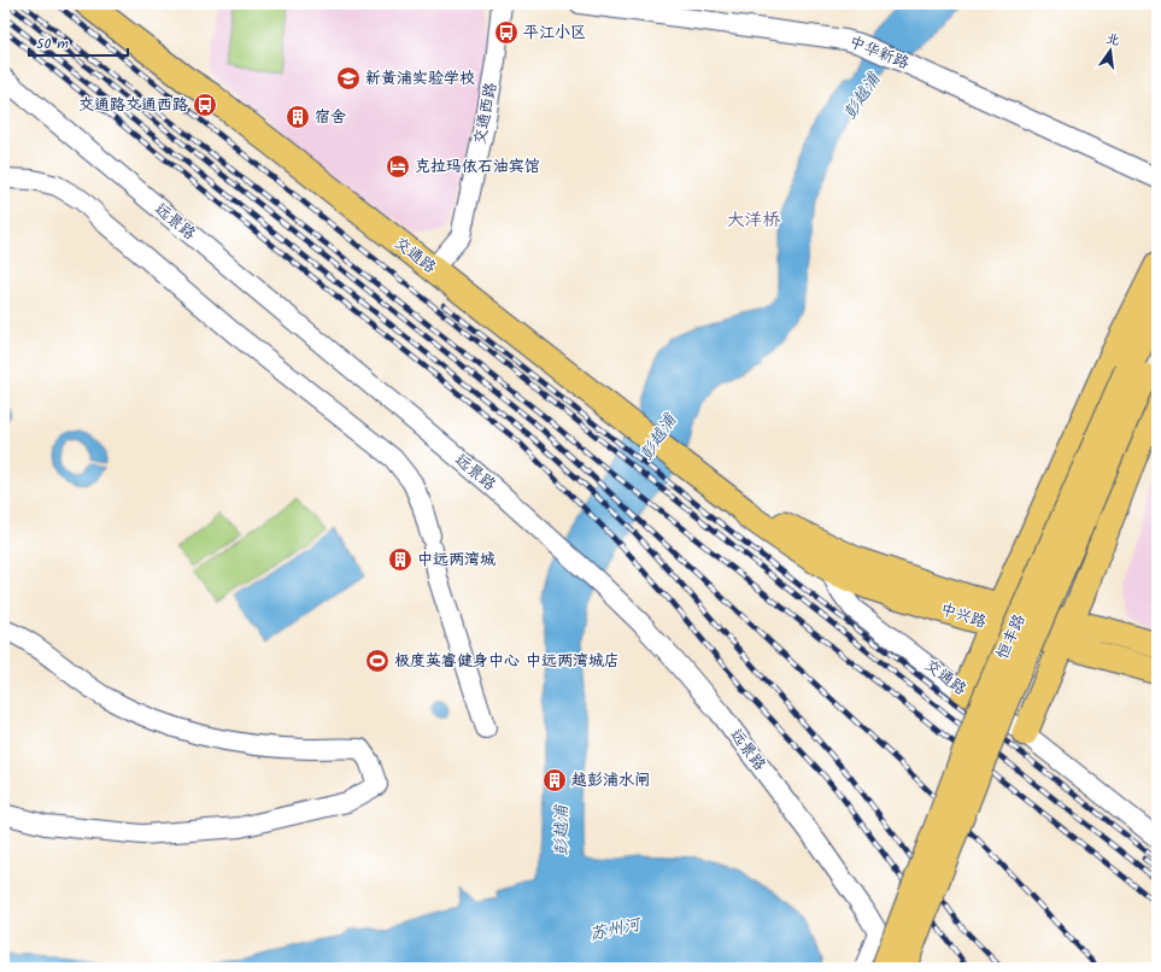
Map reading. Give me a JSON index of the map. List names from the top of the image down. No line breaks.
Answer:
{"streets":{"main road":["交通路","中兴路","恒丰路"],"street":["中华新路","交通西路","远景路"]},"crossings":[["交通西路","交通路"],["交通路","中兴路"],["交通路","恒丰路"],["中兴路","恒丰路"]],"districts":["大洋桥"],"water":["彭越浦","苏州河"],"places":{"bus stop":["平江小区","交通路交通西路"],"school or university":["新黄浦实验学校"],"building":["宿舍","中远两湾城","越彭浦水闸"],"hotel":["克拉玛依石油宾馆"],"sports":["极度英睿健身中心 中远两湾城店"]},"scale_bar":"50 m","north":"top"}
